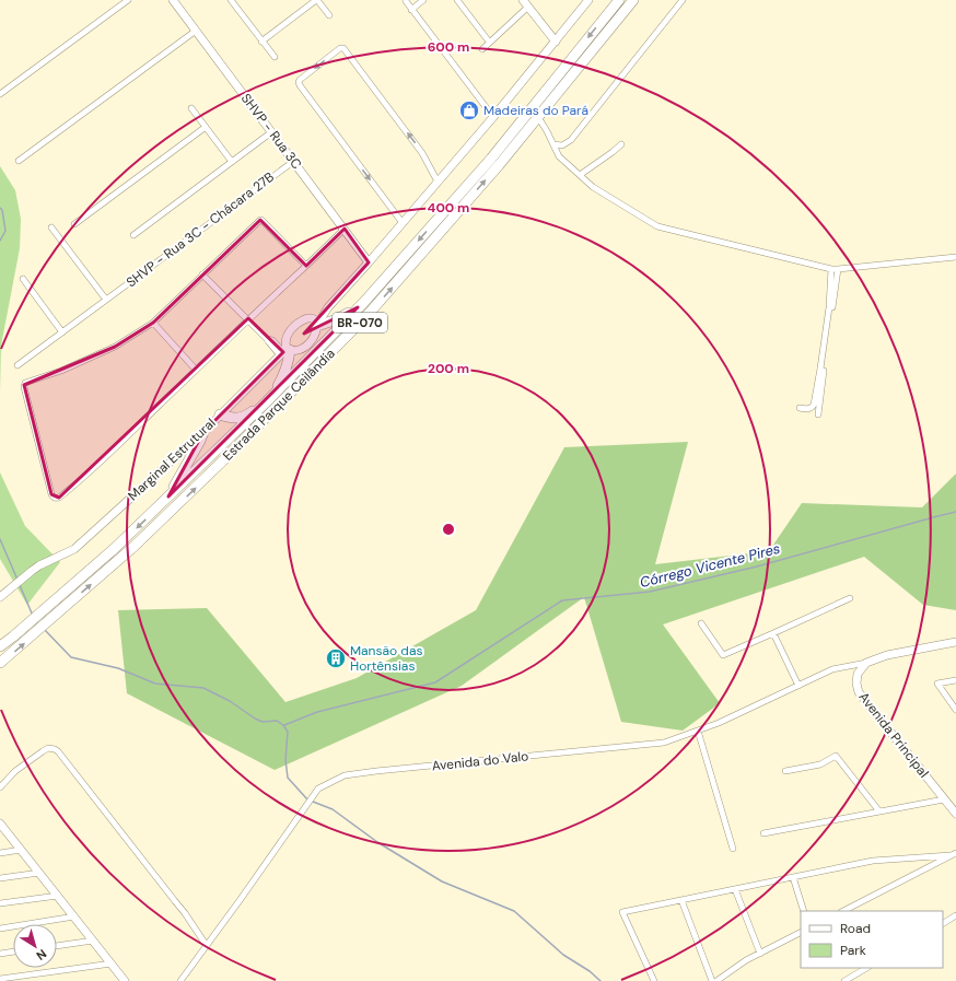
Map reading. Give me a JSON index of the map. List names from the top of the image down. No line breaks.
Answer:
{"streets":{"highway":["BR-070","Estrada Parque Ceilândia"],"street":["SHVP - Rua 3C","SHVP - Rua 3C - Chácara 27B","Marginal Estrutural","Avenida Principal","Avenida do Valo"]},"crossings":[["SHVP - Rua 3C","SHVP - Rua 3C - Chácara 27B"],["Avenida Principal","Avenida do Valo"]],"water":["Córrego Vicente Pires"],"places":{"shop":["Madeiras do Pará"],"building":["Mansão das Hortênsias"]},"legend":["Road","Park"],"north":"bottom right","rings":["600 m","400 m","200 m"]}
